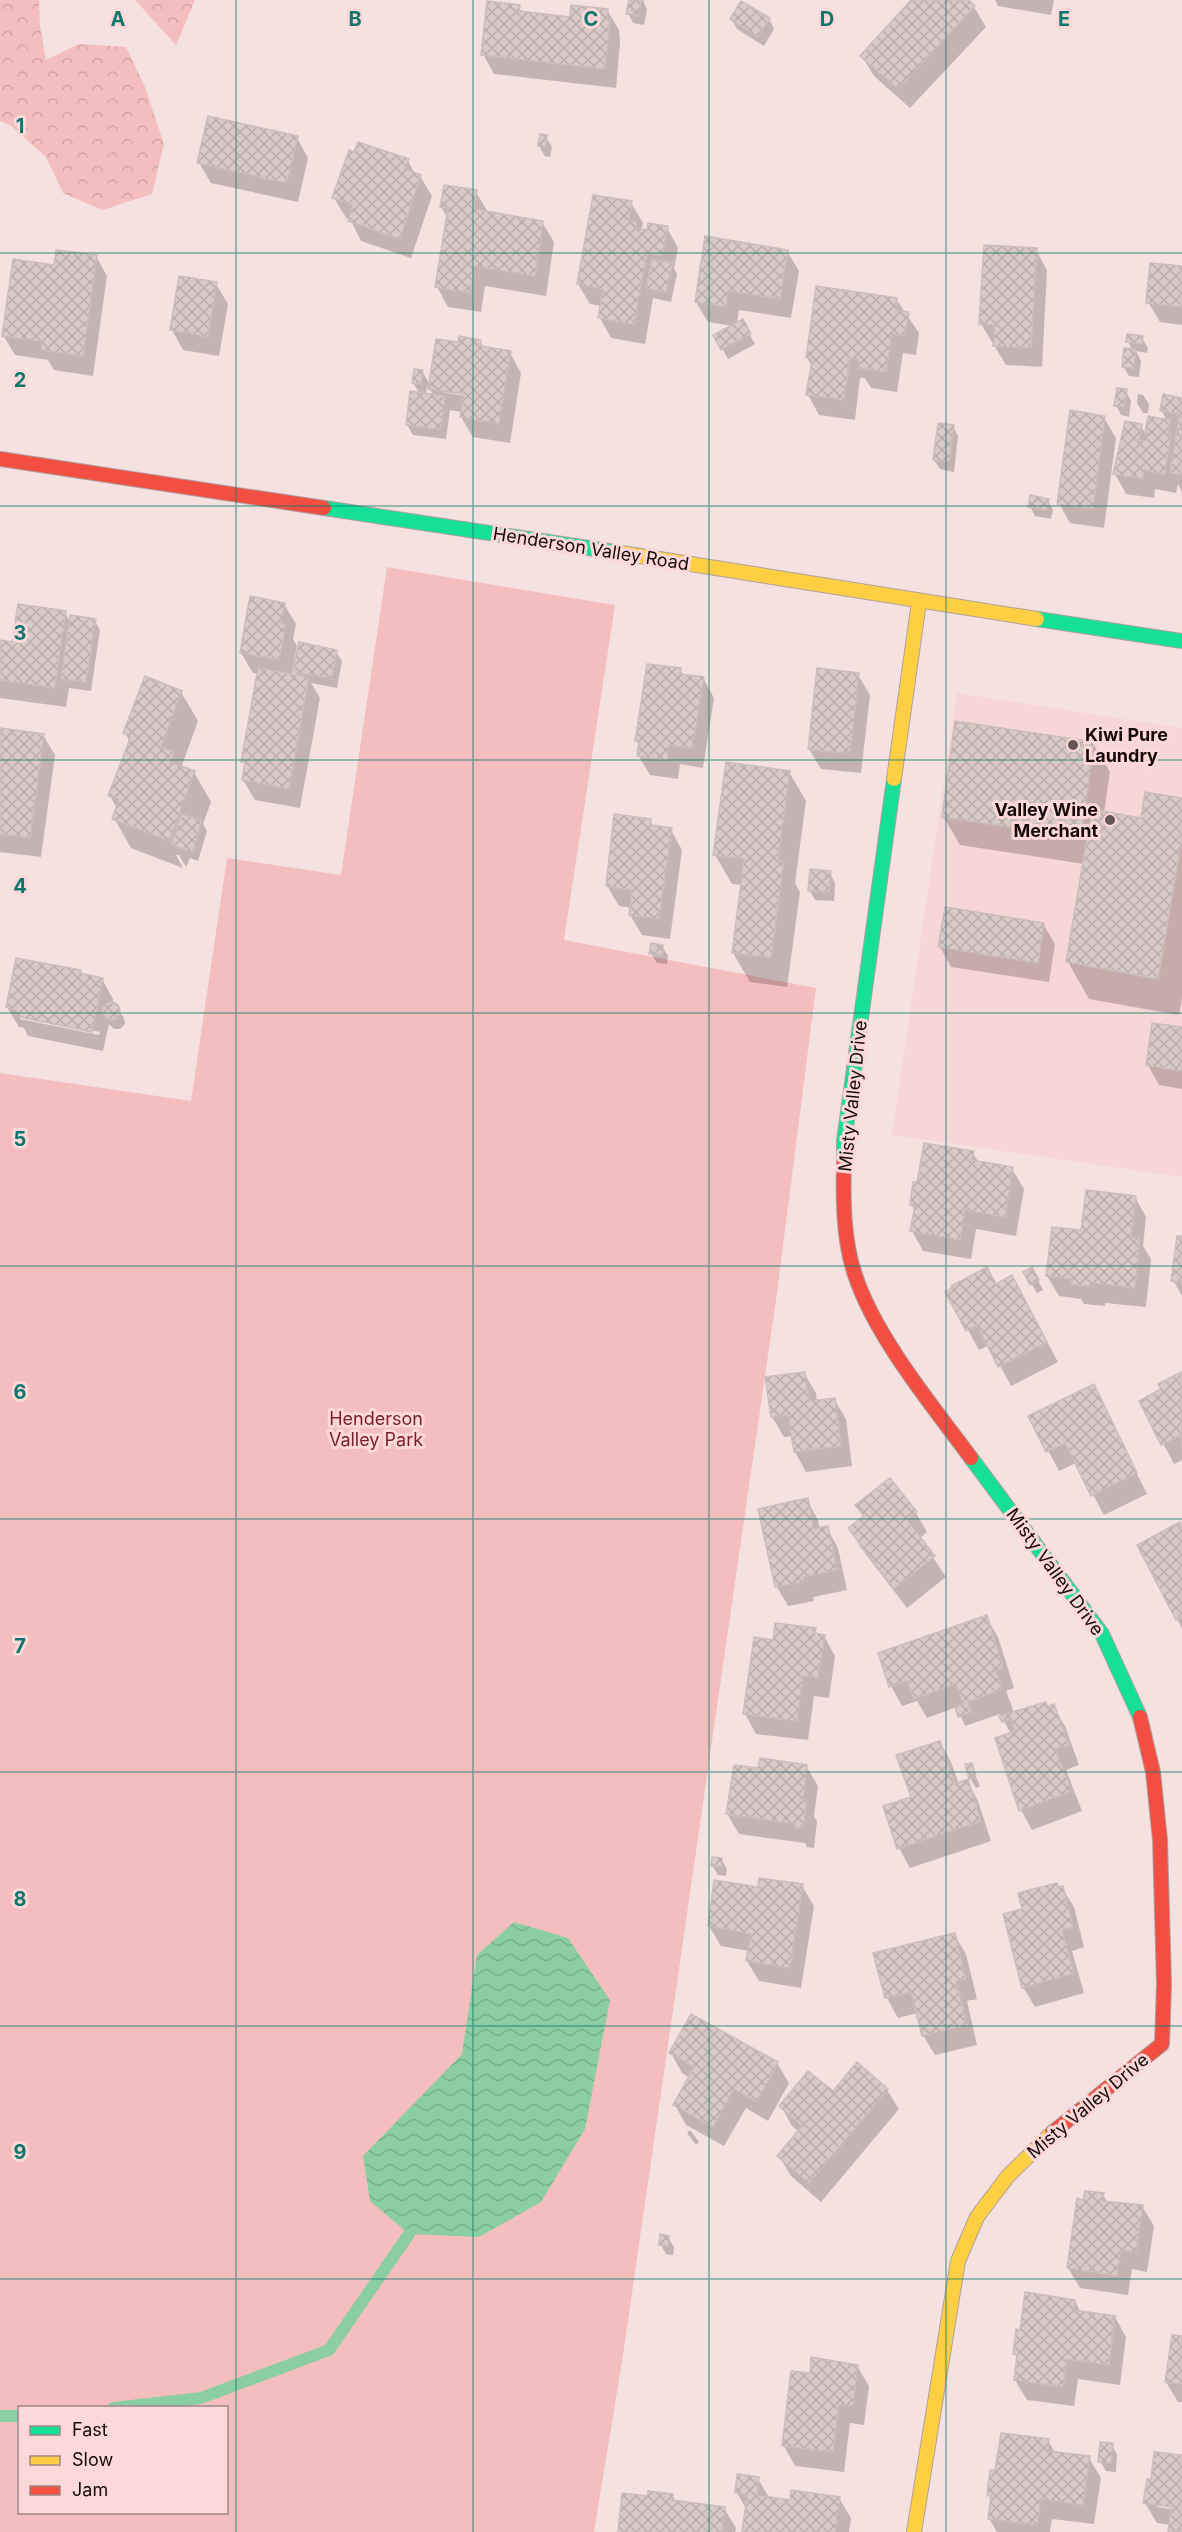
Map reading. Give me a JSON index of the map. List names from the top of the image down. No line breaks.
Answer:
{"streets":{"street":["Henderson Valley Road","Misty Valley Drive"]},"crossings":[["Henderson Valley Road","Misty Valley Drive"]],"parks":["Henderson Valley Park"],"places":["Kiwi Pure Laundry","Valley Wine Merchant"],"legend":["Fast","Slow","Jam"],"grid":{"columns":["A","B","C","D","E"],"rows":["1","2","3","4","5","6","7","8","9"]}}
